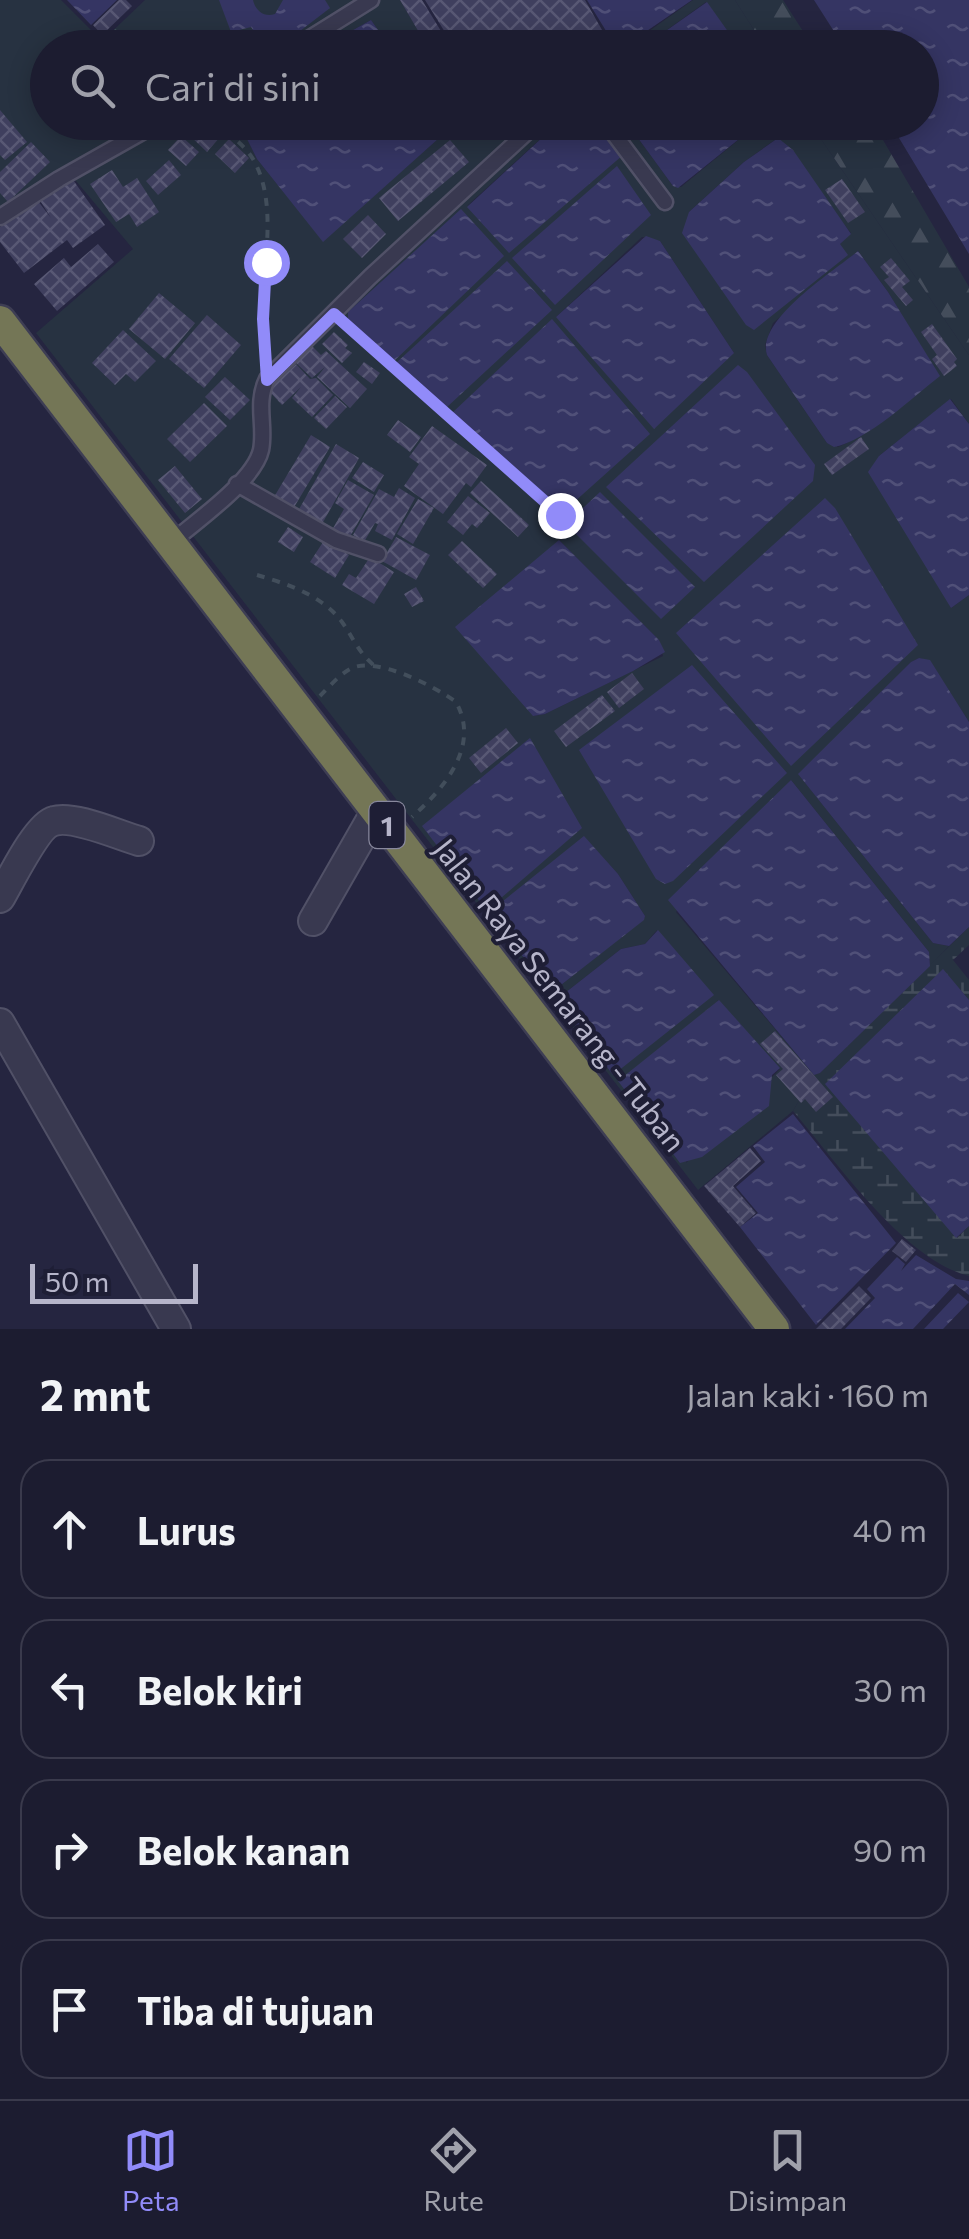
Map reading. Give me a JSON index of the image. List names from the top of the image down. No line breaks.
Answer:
{"streets":{"highway":["1","Jalan Raya Semarang - Tuban"]},"scale_bar":"50 m","page":{"search":"Cari di sini","scale":"50 m","heading":["2 mnt","Jalan kaki · 160 m"],"list":[["Lurus","40 m"],["Belok kiri","30 m"],["Belok kanan","90 m"],"Tiba di tujuan"],"nav":["Peta","Rute","Disimpan"]}}
